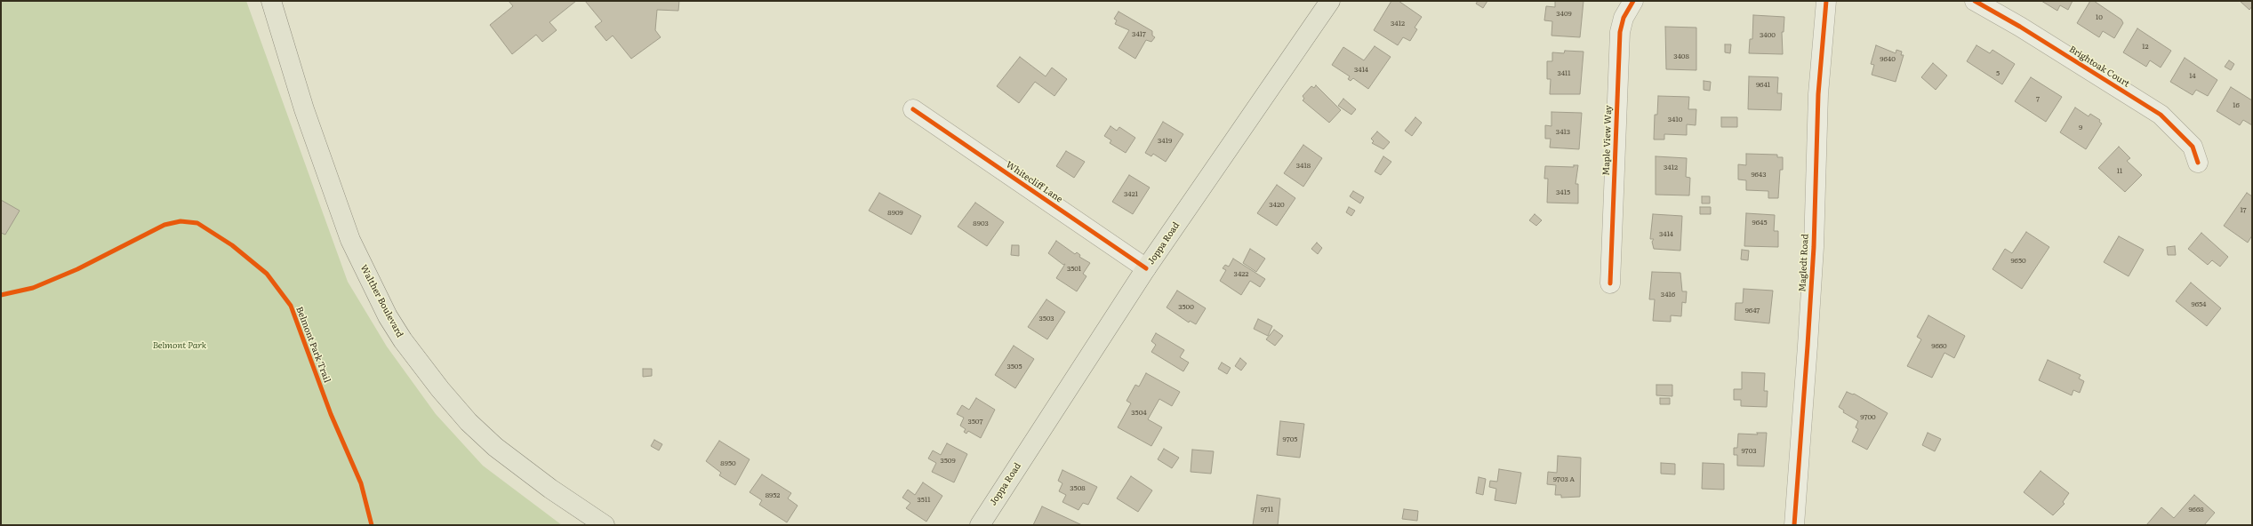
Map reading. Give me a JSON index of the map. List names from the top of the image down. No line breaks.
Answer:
{"streets":{"main road":["Joppa Road","Walther Boulevard"],"street":["Brightoak Court","Maple View Way","Whitecliff Lane","Magledt Road"],"cycle path":["Belmont Park Trail"]},"crossings":[["Whitecliff Lane","Joppa Road"]],"parks":["Belmont Park"],"house_numbers":["3409","10","3412","3417","3400","12","3408","9640","3414","3411","5","14","9641","7","16","3410","9","3413","3419","3418","3412","11","9643","3415","3421","3420","17","8909","9645","8903","3414","9650","3501","3422","3416","9654","3500","9647","3503","9660","3505","3504","9700","3507","9705","9703","3509","8950","9703 A","3508","8952","3511","9711","9668"]}
